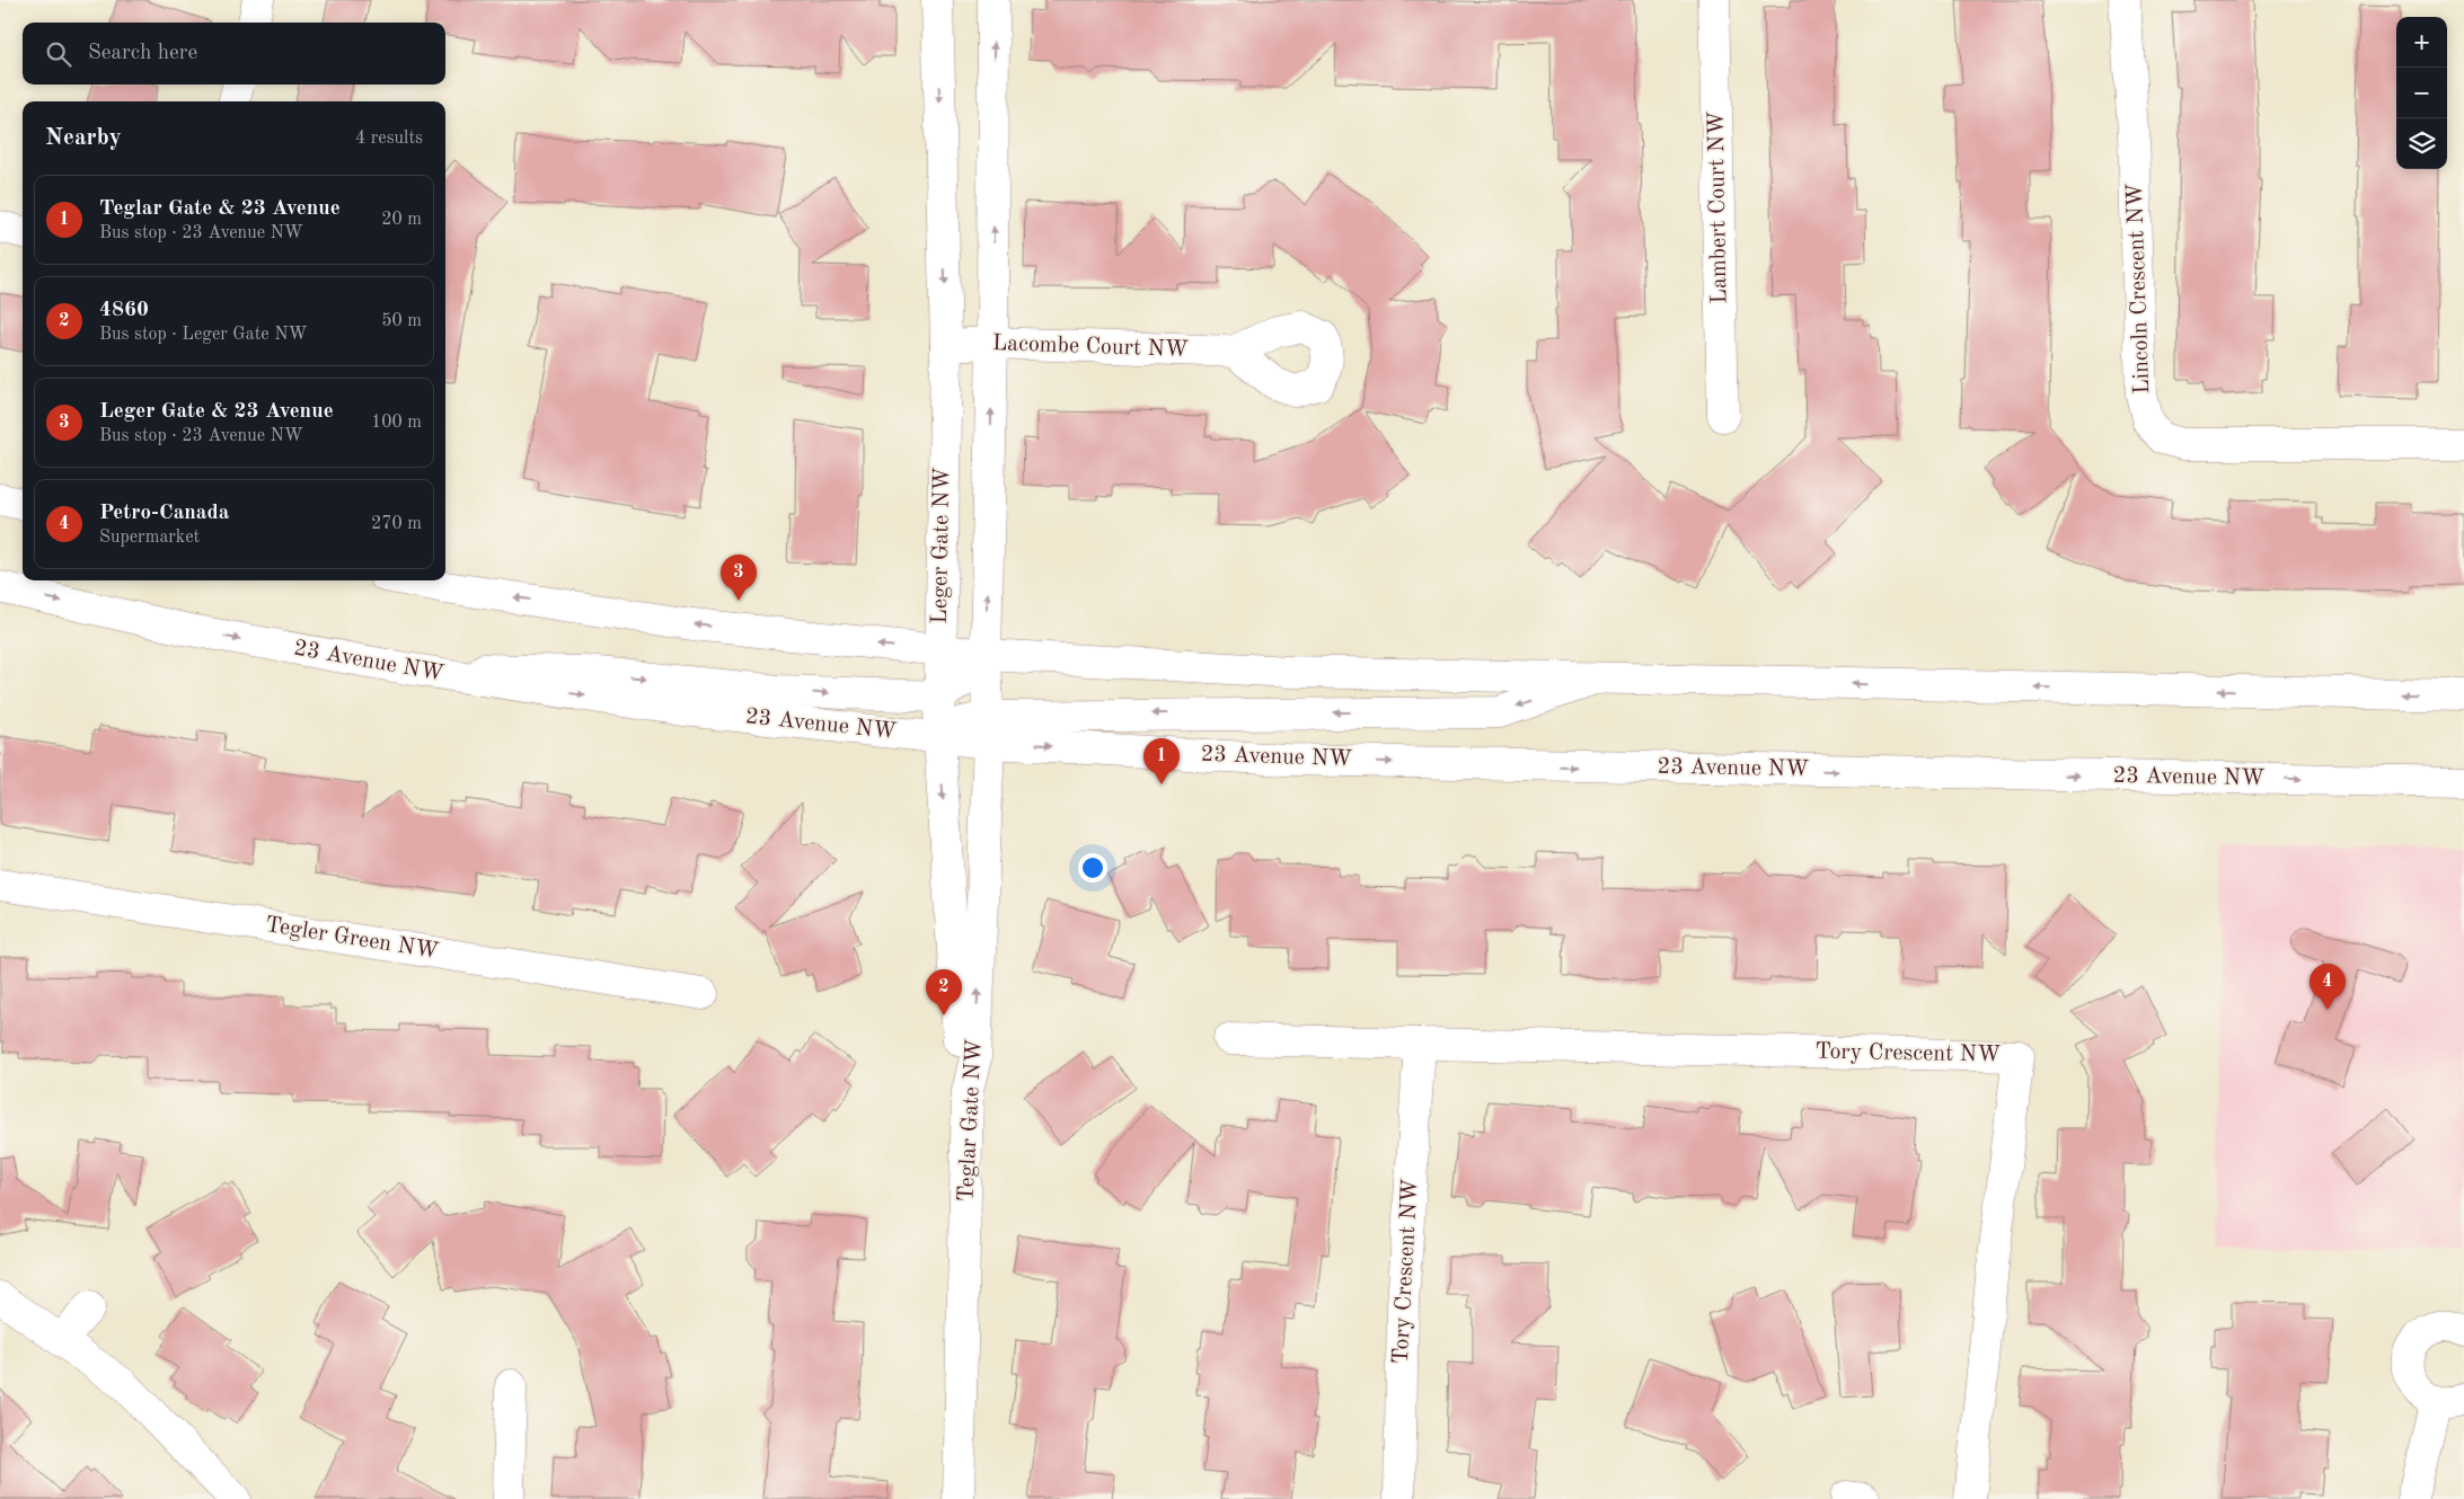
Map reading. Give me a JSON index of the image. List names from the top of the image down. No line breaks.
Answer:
{"streets":{"street":["Lambert Court NW","Lincoln Crescent NW","Lacombe Court NW","Leger Gate NW","23 Avenue NW","Tegler Green NW","Tory Crescent NW","Teglar Gate NW"]},"crossings":[["Lacombe Court NW","Leger Gate NW"],["Leger Gate NW","23 Avenue NW"],["Leger Gate NW","Teglar Gate NW"],["23 Avenue NW","Teglar Gate NW"]],"one_way":["Teglar Gate NW"],"page":{"map_buttons":["+","−"],"search":"Search here","heading":["Nearby","4 results"],"list":[{"mark":"1","name":"Teglar Gate & 23 Avenue","note":"Bus stop · 23 Avenue NW","value":"20 m"},{"mark":"2","name":"4860","note":"Bus stop · Leger Gate NW","value":"50 m"},{"mark":"3","name":"Leger Gate & 23 Avenue","note":"Bus stop · 23 Avenue NW","value":"100 m"},{"mark":"4","name":"Petro-Canada","note":"Supermarket","value":"270 m"}],"pins":["3","1","4","2"]}}
